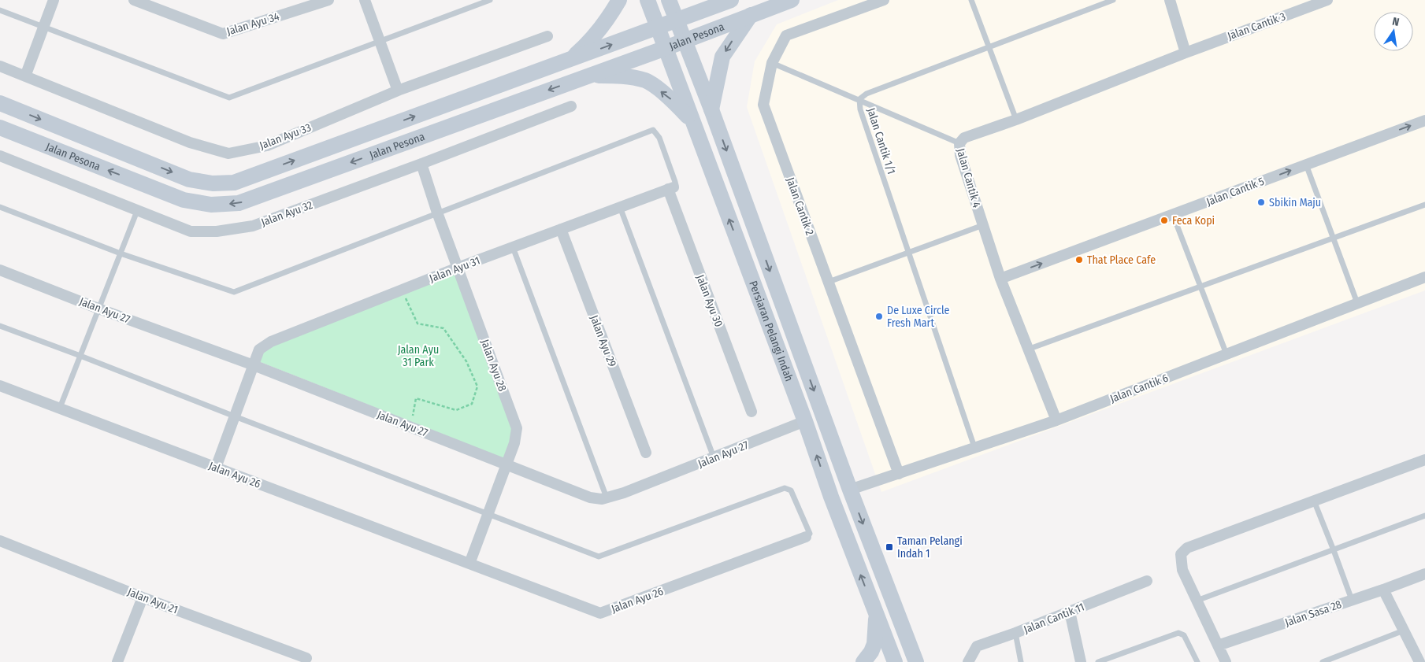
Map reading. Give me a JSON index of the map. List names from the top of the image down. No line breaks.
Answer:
{"streets":{"main road":["Jalan Pesona","Persiaran Pelangi Indah"],"street":["Jalan Ayu 34","Jalan Cantik 3","Jalan Ayu 33","Jalan Cantik 4","Jalan Cantik 5","Jalan Cantik 2","Jalan Ayu 32","Jalan Ayu 31","Jalan Ayu 30","Jalan Ayu 27","Jalan Ayu 29","Jalan Ayu 28","Jalan Cantik 6","Jalan Ayu 26","Jalan Ayu 21","Jalan Sasa 28","Jalan Cantik 11"],"lane":["Jalan Cantik 1/1"]},"crossings":[["Jalan Cantik 3","Jalan Cantik 4"],["Jalan Pesona","Persiaran Pelangi Indah"],["Jalan Cantik 1/1","Jalan Cantik 6"],["Jalan Cantik 4","Jalan Cantik 5"],["Jalan Cantik 4","Jalan Cantik 6"],["Jalan Cantik 2","Jalan Cantik 6"],["Jalan Ayu 32","Jalan Ayu 28"],["Jalan Ayu 31","Jalan Ayu 30"],["Jalan Ayu 31","Jalan Ayu 27"],["Jalan Ayu 31","Jalan Ayu 29"],["Jalan Ayu 31","Jalan Ayu 28"],["Jalan Ayu 31","Jalan Ayu 26"],["Jalan Ayu 27","Persiaran Pelangi Indah"],["Jalan Ayu 27","Jalan Ayu 28"],["Persiaran Pelangi Indah","Jalan Cantik 6"]],"one_way":["Jalan Cantik 5"],"parks":["Jalan Ayu 31 Park"],"places":{"other":["Sbikin Maju","Feca Kopi","That Place Cafe","De Luxe Circle Fresh Mart"],"transit":["Taman Pelangi Indah 1"]},"north":"top"}
